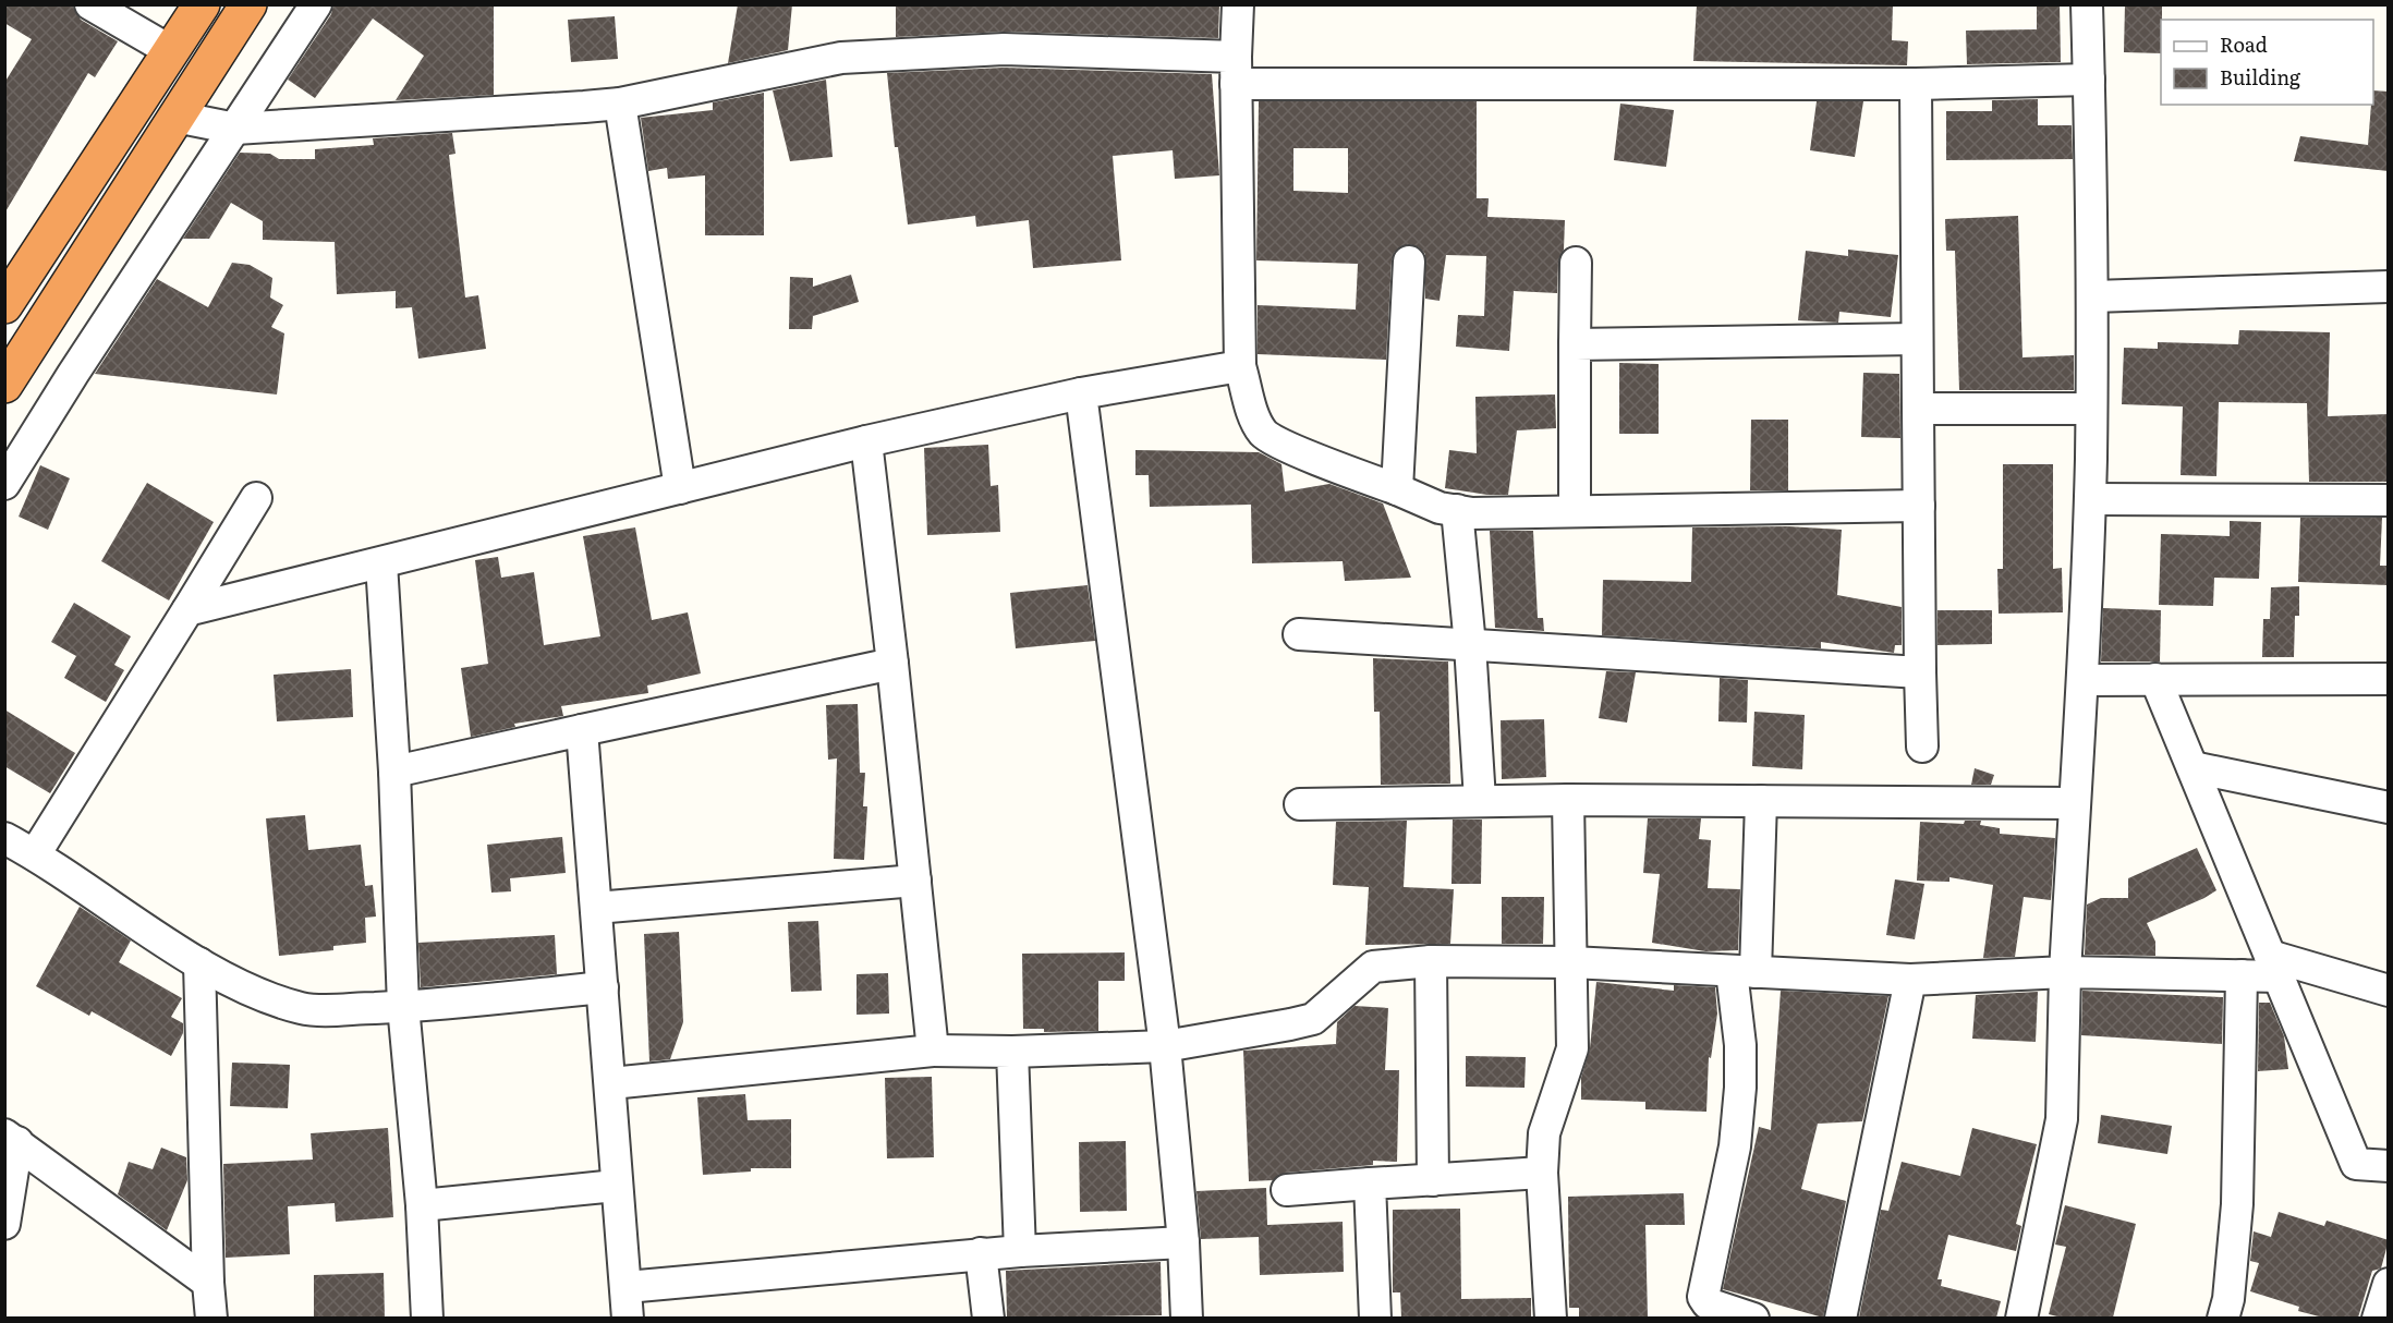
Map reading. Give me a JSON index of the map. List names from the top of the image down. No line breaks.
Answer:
{"legend":["Road","Building"]}
